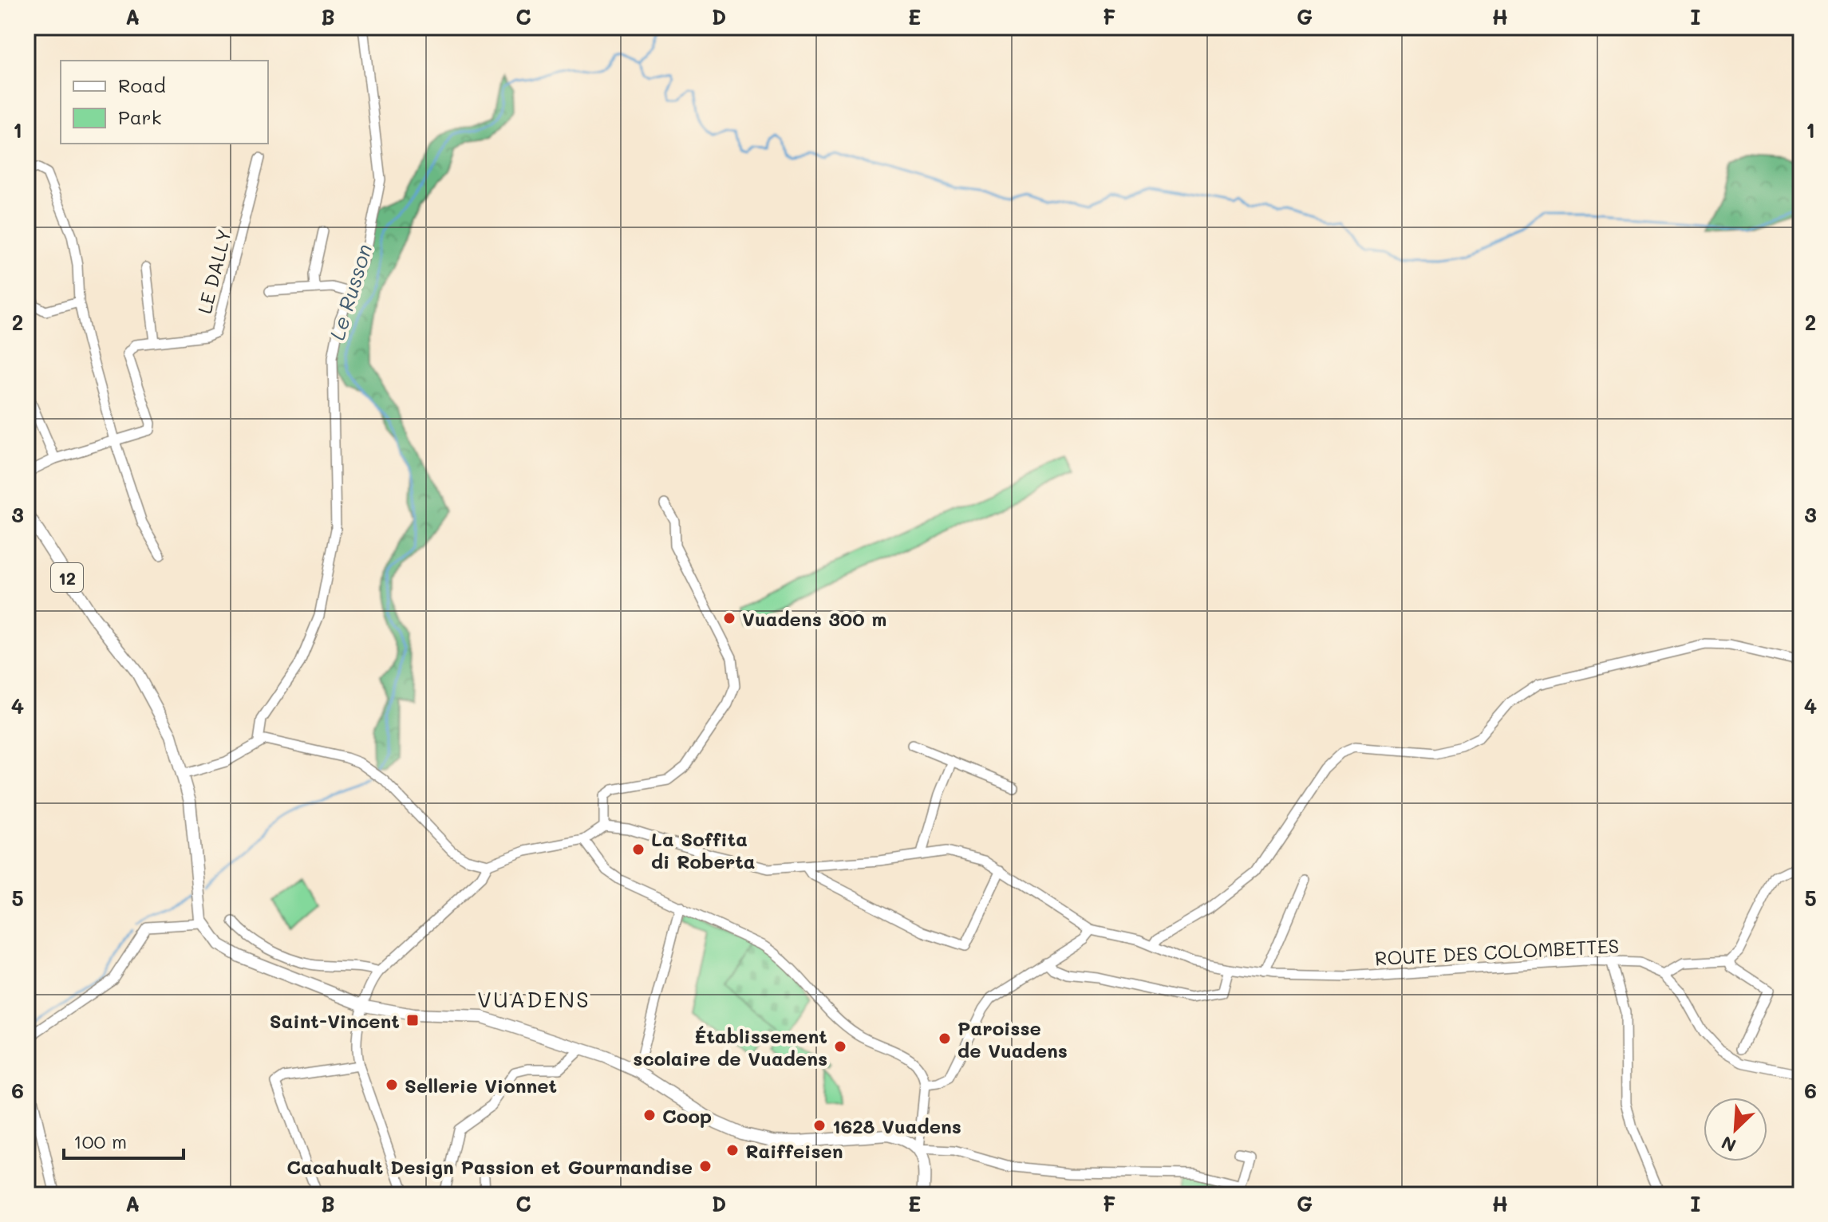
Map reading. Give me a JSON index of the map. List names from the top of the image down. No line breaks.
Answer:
{"streets":{"main road":["12"],"street":["LE DALLY","ROUTE DES COLOMBETTES"]},"districts":["VUADENS"],"water":["Le Russon"],"places":{"other":["Vuadens 300 m","La Soffita di Roberta","Paroisse de Vuadens","Établissement scolaire de Vuadens","Sellerie Vionnet","Coop","1628 Vuadens","Raiffeisen","Cacahualt Design Passion et Gourmandise"],"transit":["Saint-Vincent"]},"legend":["Road","Park"],"scale_bar":"100 m","north":"bottom left","grid":{"columns":["A","B","C","D","E","F","G","H","I"],"rows":["1","2","3","4","5","6"]}}
